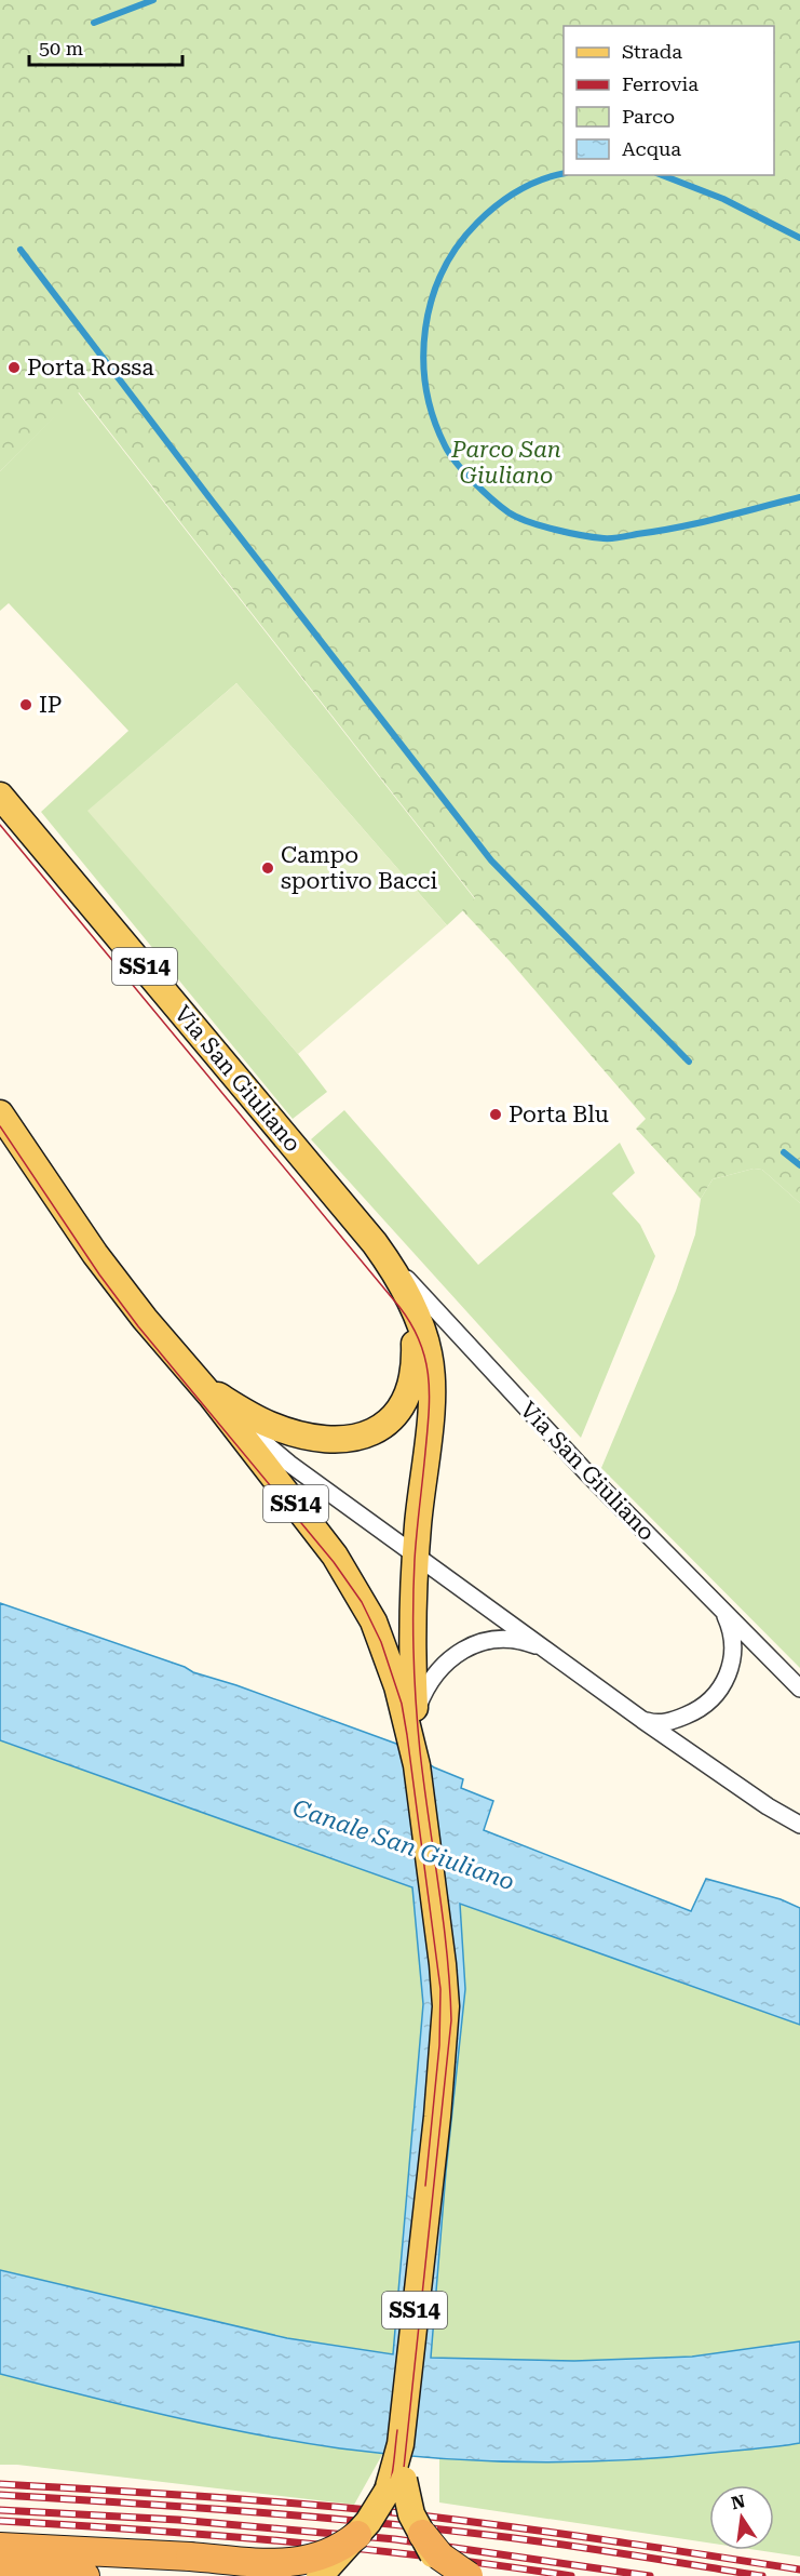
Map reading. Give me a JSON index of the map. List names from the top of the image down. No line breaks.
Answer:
{"streets":{"highway":["SS14"],"main road":["Via San Giuliano"]},"crossings":[["SS14","Via San Giuliano"]],"water":["Canale San Giuliano"],"parks":["Parco San Giuliano"],"places":["Porta Rossa","IP","Campo sportivo Bacci","Porta Blu"],"legend":["Strada","Ferrovia","Parco","Acqua"],"scale_bar":"50 m","north":"top"}
